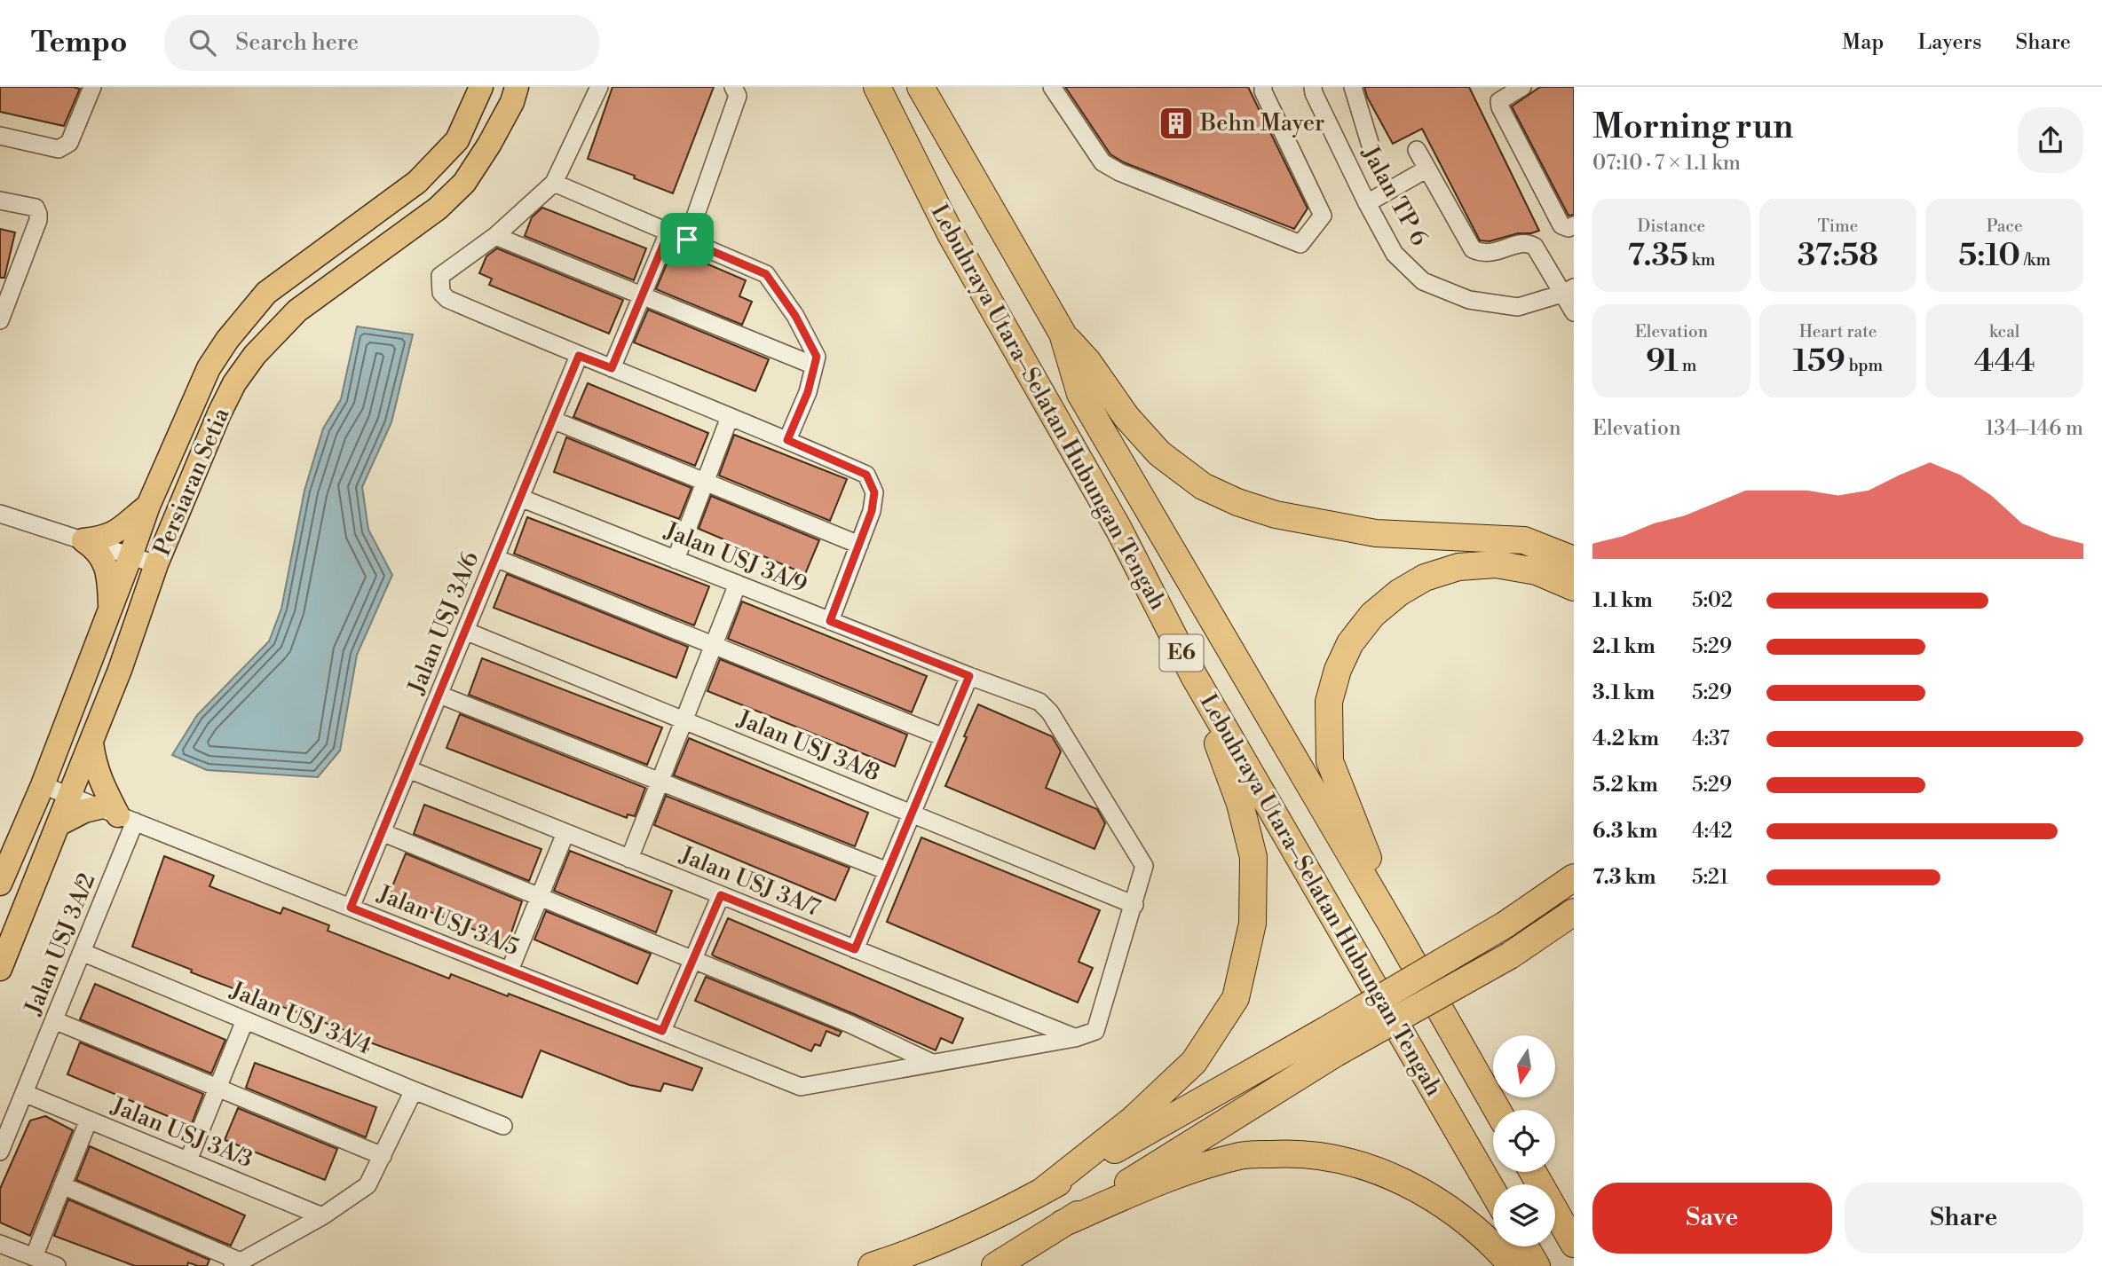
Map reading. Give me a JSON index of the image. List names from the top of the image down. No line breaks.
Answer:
{"streets":{"highway":["Lebuhraya Utara–Selatan Hubungan Tengah","E6"],"main road":["Persiaran Setia"],"street":["Jalan TP 6","Jalan USJ 3A/9","Jalan USJ 3A/6","Jalan USJ 3A/8","Jalan USJ 3A/7","Jalan USJ 3A/5","Jalan USJ 3A/2","Jalan USJ 3A/4","Jalan USJ 3A/3"]},"crossings":[["Persiaran Setia","Jalan USJ 3A/5"],["Jalan USJ 3A/9","Jalan USJ 3A/6"],["Jalan USJ 3A/9","Jalan USJ 3A/8"],["Jalan USJ 3A/6","Jalan USJ 3A/8"],["Jalan USJ 3A/6","Jalan USJ 3A/7"],["Jalan USJ 3A/6","Jalan USJ 3A/5"],["Jalan USJ 3A/5","Jalan USJ 3A/2"],["Jalan USJ 3A/2","Jalan USJ 3A/4"],["Jalan USJ 3A/2","Jalan USJ 3A/3"]],"places":{"building":["Behn Mayer"]},"north":"bottom","page":{"header":"Tempo","search":"Search here","nav":["Map","Layers","Share"],"heading":["Morning run","07:10 · 7 × 1.1 km"],"stats":[["Distance","7.35 km"],["Time","37:58"],["Pace","5:10 /km"],["Elevation","91 m"],["Heart rate","159 bpm"],["kcal","444"]],"chart":["Elevation","134–146 m"],"list":[{"name":"1.1 km","note":"5:02"},{"name":"2.1 km","note":"5:29"},{"name":"3.1 km","note":"5:29"},{"name":"4.2 km","note":"4:37"},{"name":"5.2 km","note":"5:29"},{"name":"6.3 km","note":"4:42"},{"name":"7.3 km","note":"5:21"}],"buttons":["Save","Share"]}}
